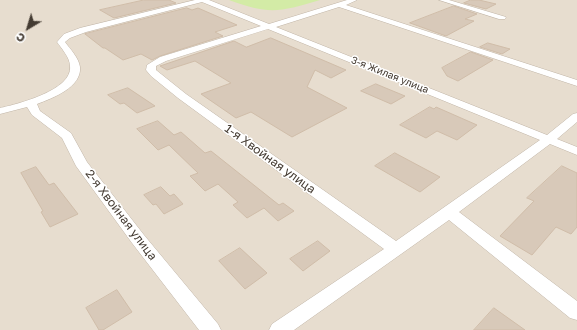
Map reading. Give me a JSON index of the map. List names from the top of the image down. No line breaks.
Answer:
{"streets":{"street":["3-я Жилая улица","1-я Хвойная улица","2-я Хвойная улица"]},"crossings":[["3-я Жилая улица","1-я Хвойная улица"]],"north":"bottom left"}
